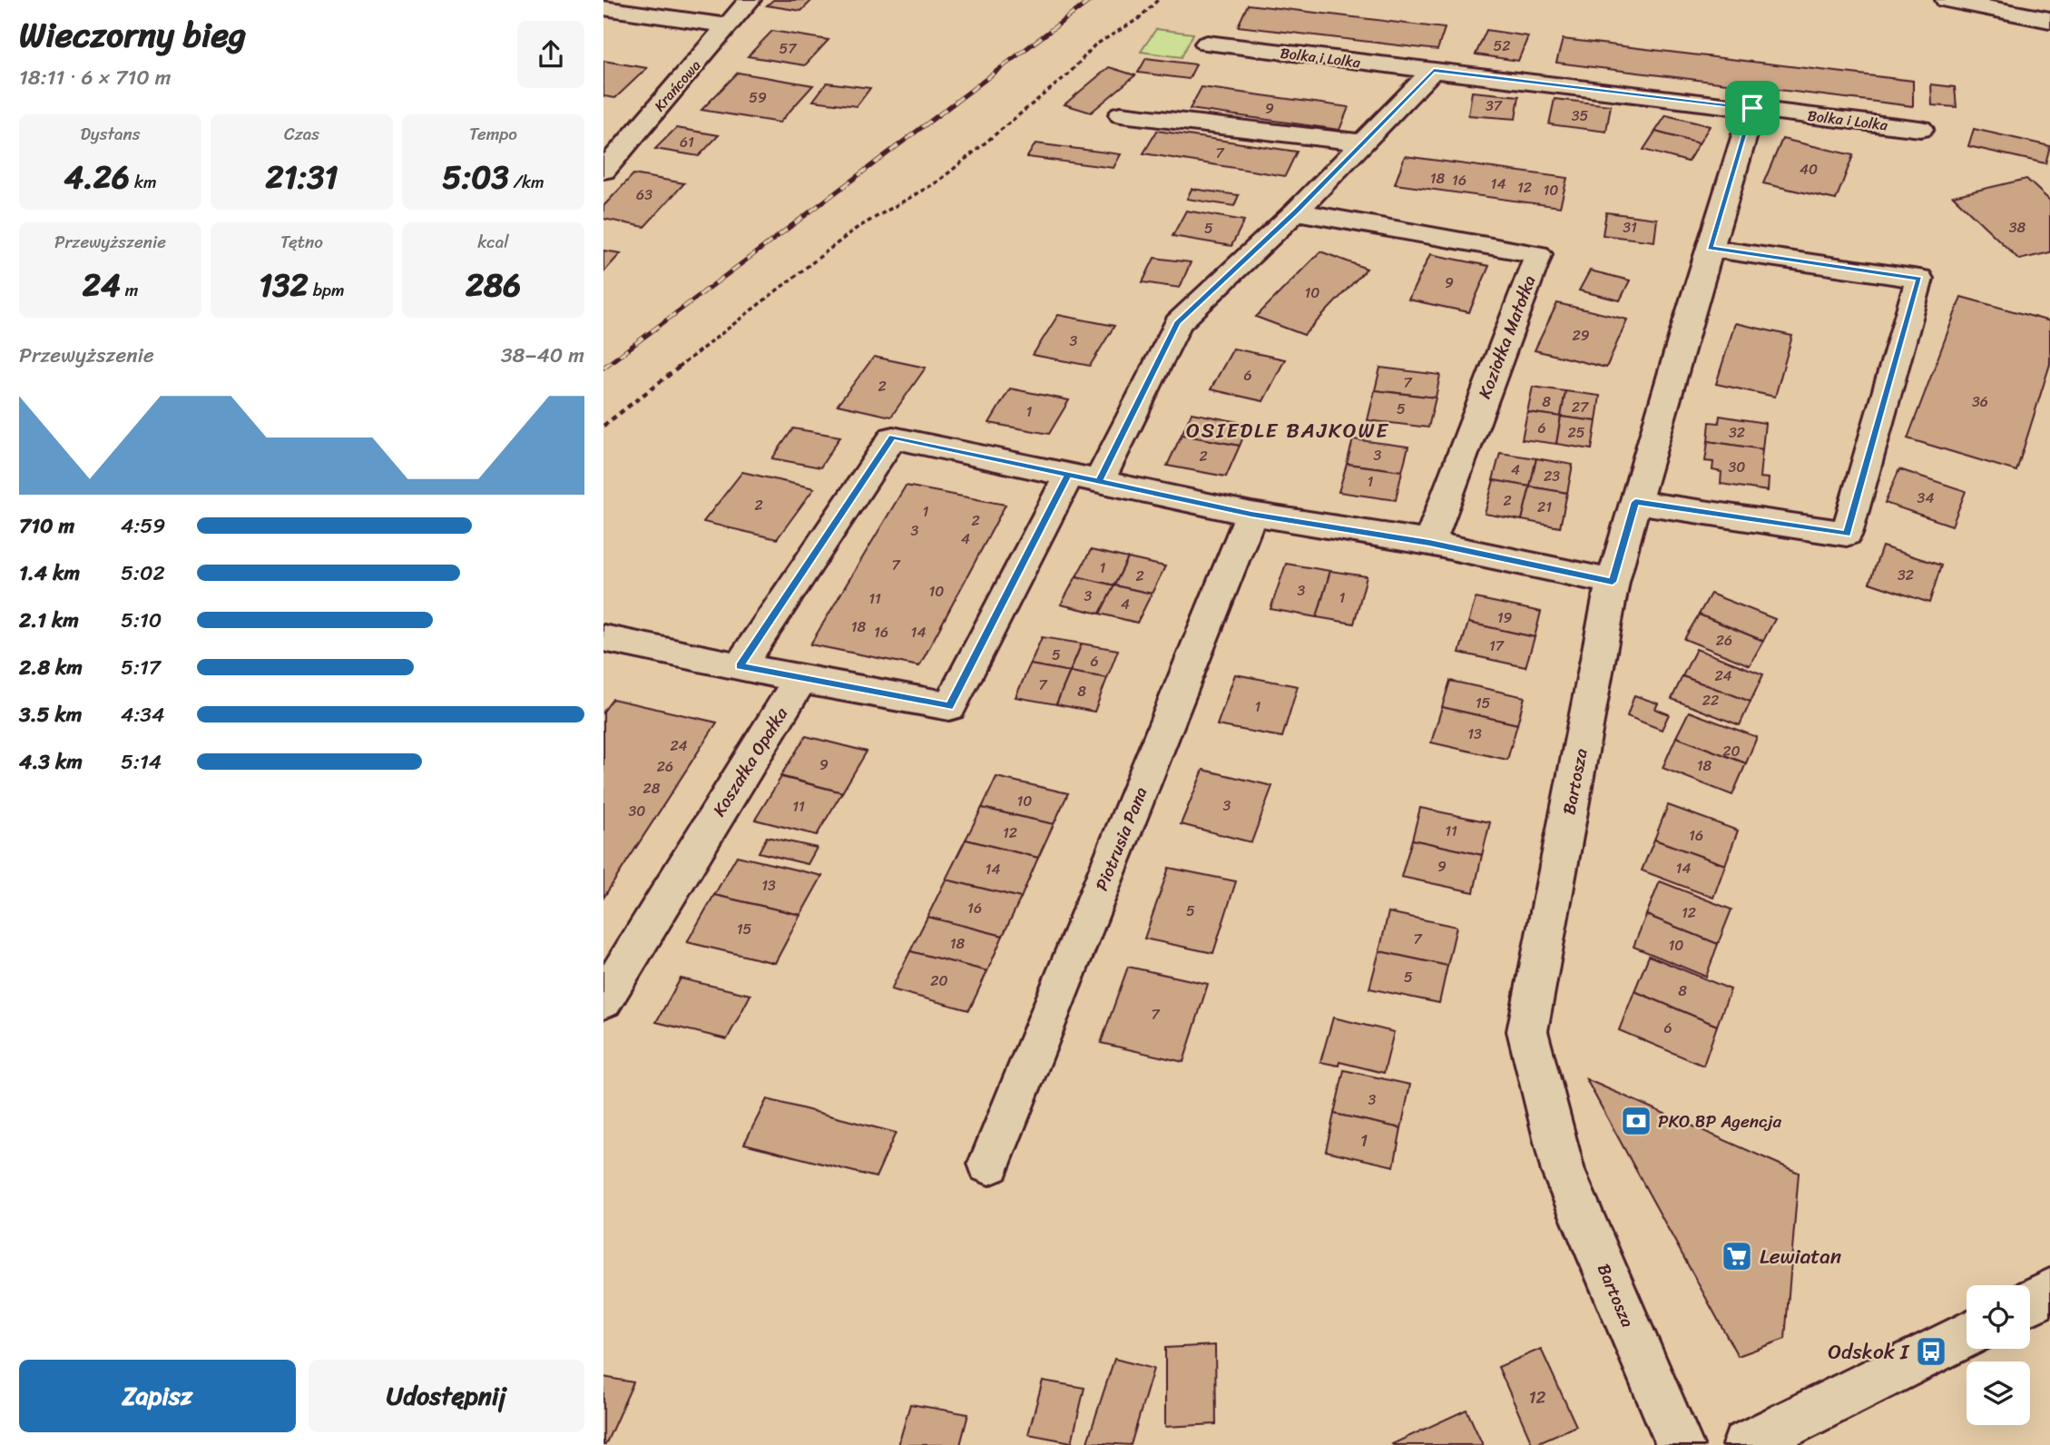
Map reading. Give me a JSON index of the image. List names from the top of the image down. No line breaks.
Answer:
{"streets":{"street":["Bolka i Lolka","Krańcowa","Koziołka Matołka","Koszałka Opałka","Bartosza","Piotrusia Pana"]},"crossings":[["Bolka i Lolka","Bartosza"]],"districts":["OSIEDLE BAJKOWE"],"places":{"bank":["PKO BP Agencja"],"supermarket":["Lewiatan"],"bus stop":["Odskok I"]},"house_numbers":["52","57","59","37","9","35","61","7","40","18","16","14","12","10","63","31","38","5","9","10","29","3","6","7","2","8","36","27","5","1","6","25","32","3","2","30","4","23","1","34","2","2","21","1","2","3","4","7","1","32","2","3","10","3","1","11","4","19","18","16","14","26","17","5","6","24","7","8","22","15","1","13","24","20","9","18","26","28","10","3","11","30","11","12","16","9","14","14","13","16","5","12","15","7","18","10","5","20","8","7","6","3","1","12"],"page":{"heading":["Wieczorny bieg","18:11 · 6 × 710 m"],"stats":[["Dystans","4.26 km"],["Czas","21:31"],["Tempo","5:03 /km"],["Przewyższenie","24 m"],["Tętno","132 bpm"],["kcal","286"]],"chart":["Przewyższenie","38–40 m"],"list":[{"name":"710 m","note":"4:59"},{"name":"1.4 km","note":"5:02"},{"name":"2.1 km","note":"5:10"},{"name":"2.8 km","note":"5:17"},{"name":"3.5 km","note":"4:34"},{"name":"4.3 km","note":"5:14"}],"buttons":["Zapisz","Udostępnij"]}}
